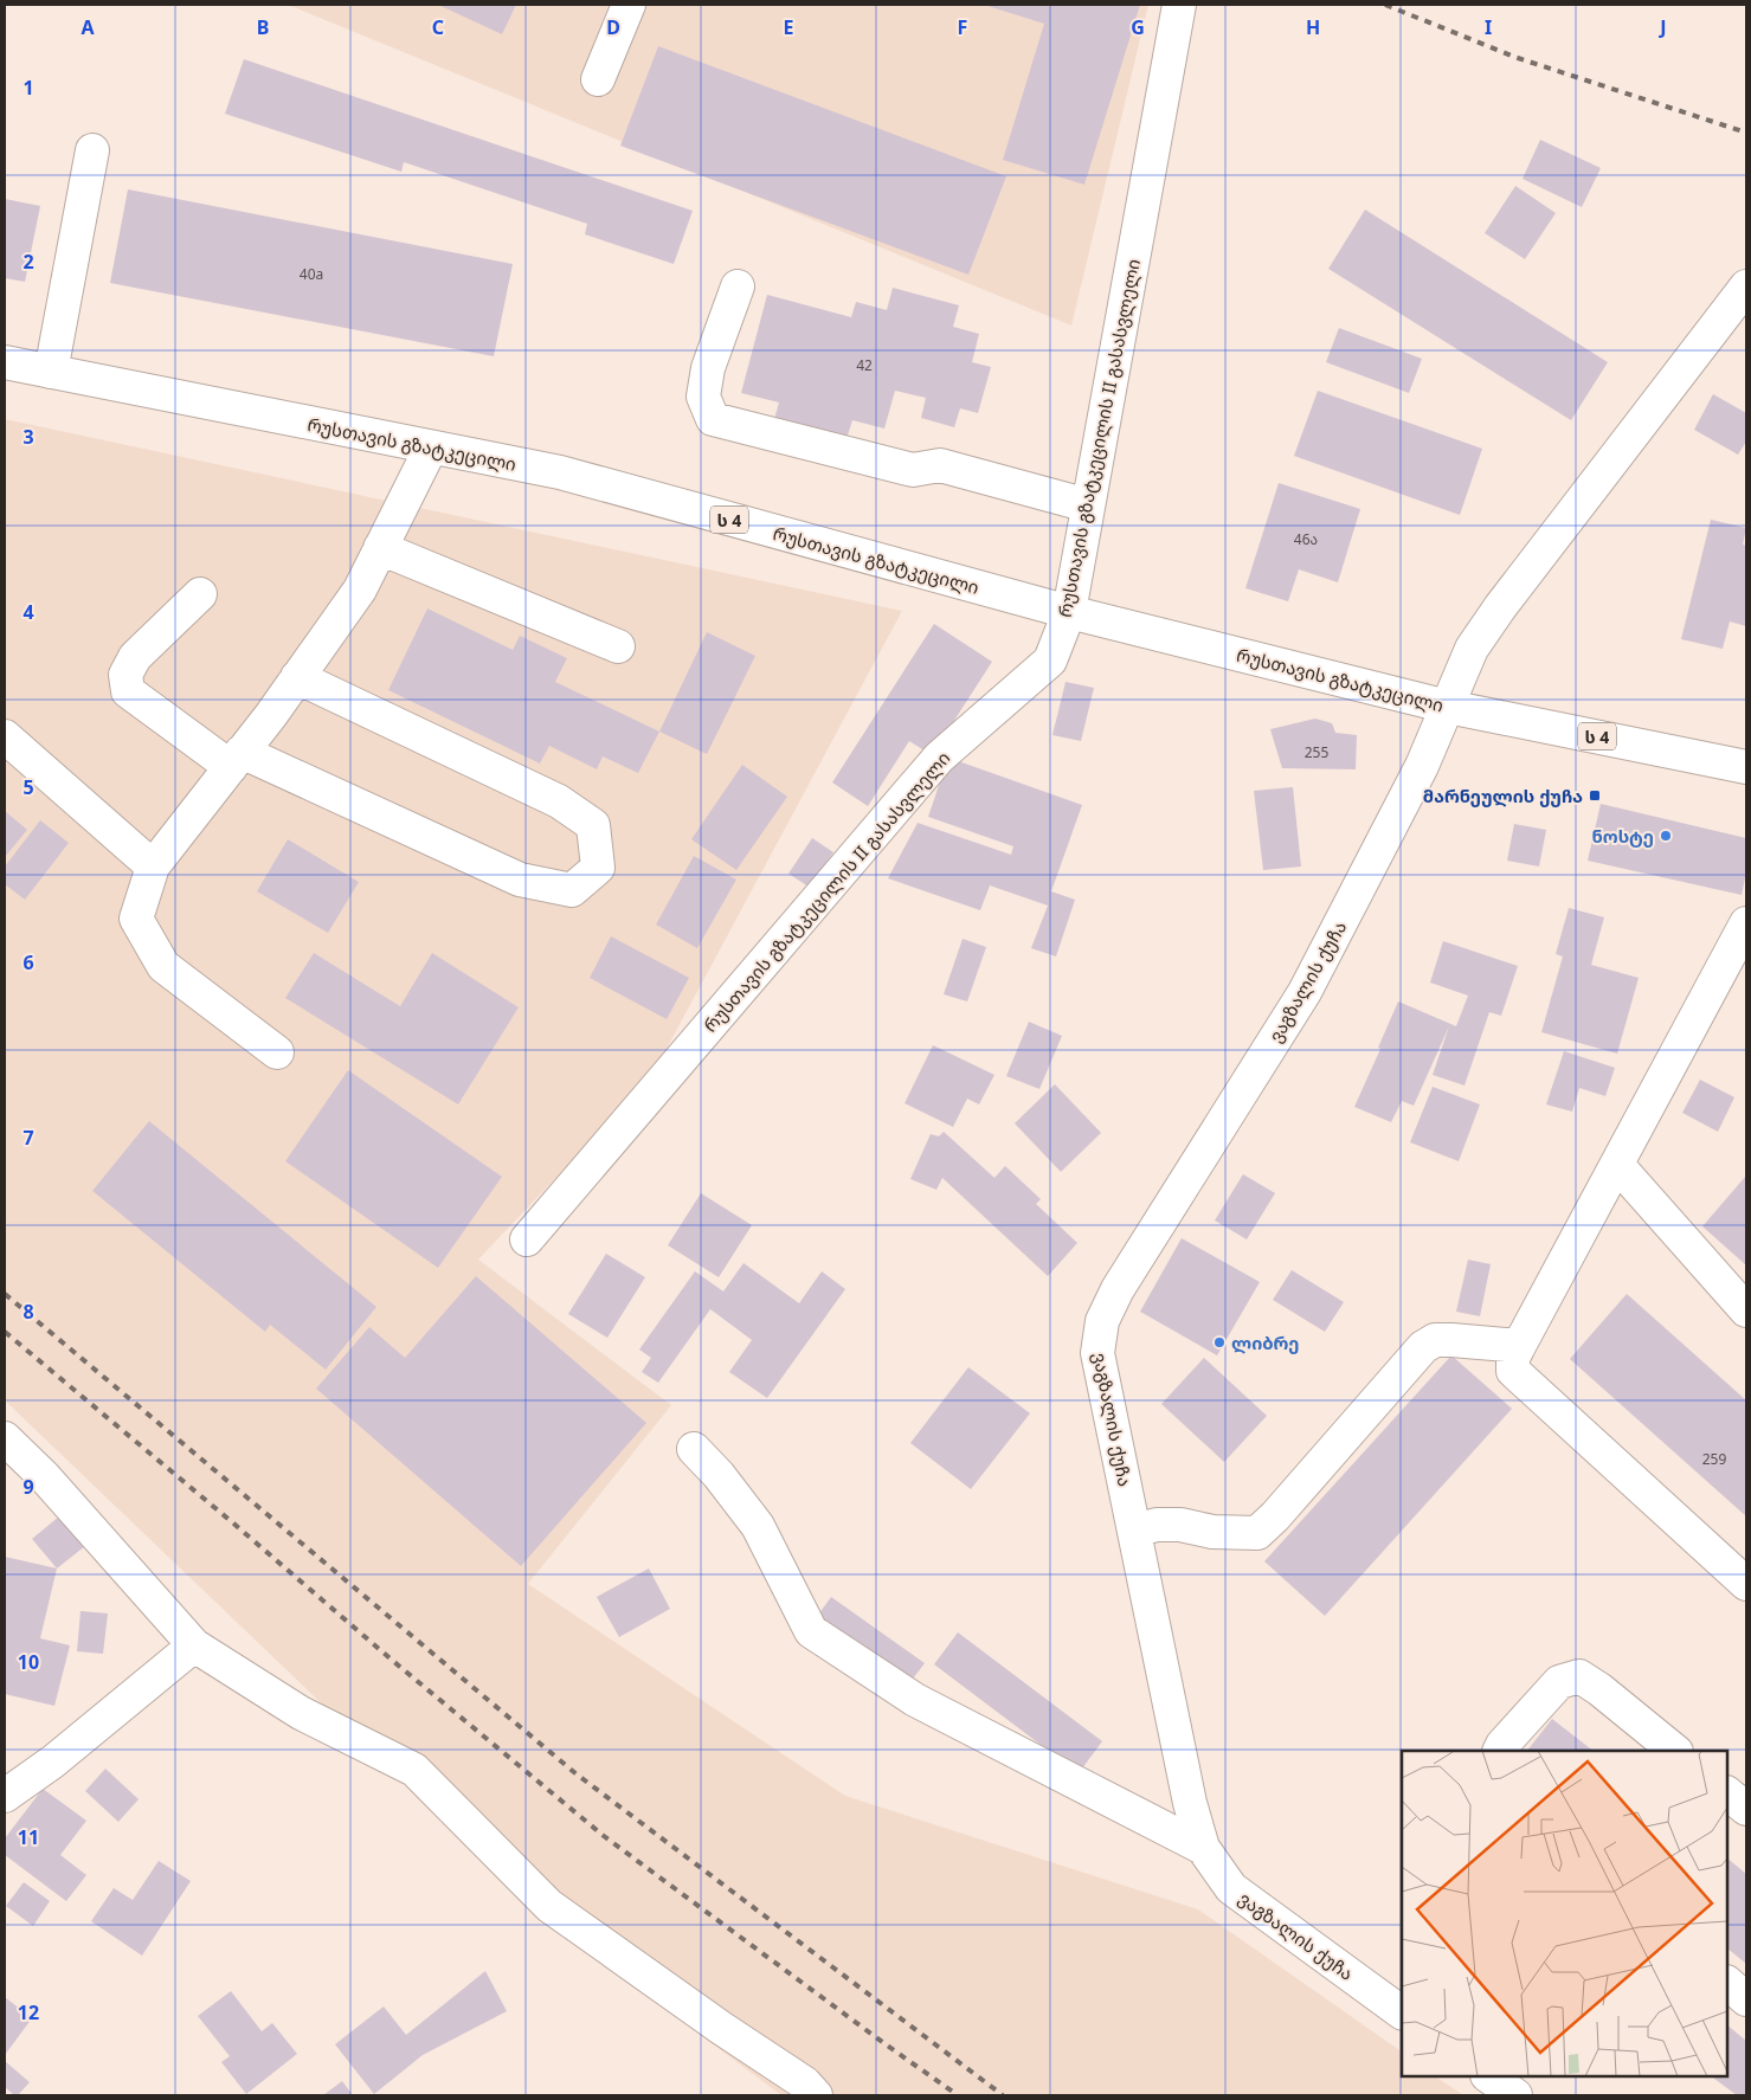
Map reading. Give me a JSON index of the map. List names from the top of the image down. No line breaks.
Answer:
{"streets":{"main road":["რუსთავის გზატკეცილის II გასასვლელი","რუსთავის გზატკეცილი","ს 4","ვაგზალის ქუჩა"]},"crossings":[["რუსთავის გზატკეცილის II გასასვლელი","რუსთავის გზატკეცილი"],["რუსთავის გზატკეცილი","ვაგზალის ქუჩა"]],"places":{"transit":["მარნეულის ქუჩა"],"other":["ნოსტე","ლიბრე"]},"house_numbers":["40a","42","46ა","255","259"],"grid":{"columns":["A","B","C","D","E","F","G","H","I","J"],"rows":["1","2","3","4","5","6","7","8","9","10","11","12"]}}
